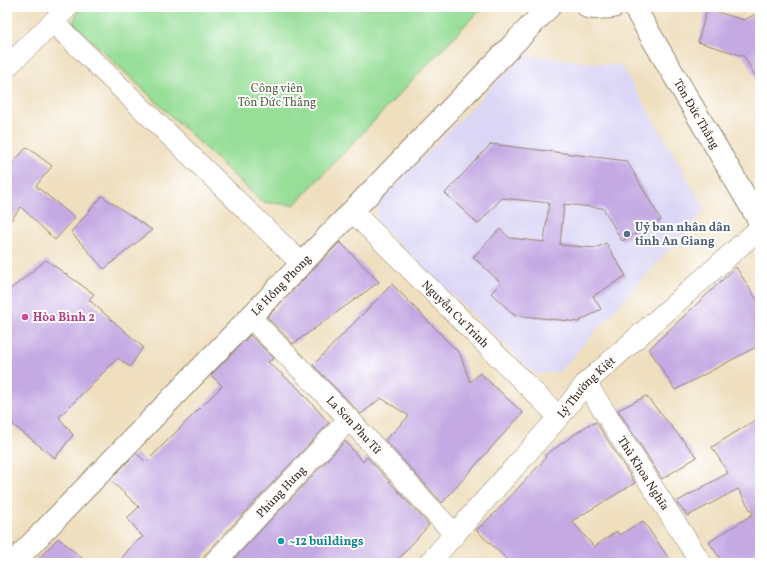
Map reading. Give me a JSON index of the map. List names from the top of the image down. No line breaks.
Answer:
{"streets":{"street":["Tôn Đức Thắng","Lê Hồng Phong","Nguyễn Cư Trinh","Lý Thường Kiệt","La Sơn Phu Tử","Thủ Khoa Nghĩa","Phùng Hưng"]},"crossings":[["Lê Hồng Phong","Nguyễn Cư Trinh"],["Lê Hồng Phong","La Sơn Phu Tử"],["Nguyễn Cư Trinh","Lý Thường Kiệt"],["Lý Thường Kiệt","La Sơn Phu Tử"],["Lý Thường Kiệt","Thủ Khoa Nghĩa"],["La Sơn Phu Tử","Phùng Hưng"]],"parks":["Công viên Tôn Đức Thắng"],"places":["Uỷ ban nhân dân tỉnh An Giang","Hòa Bình 2","~12 buildings"]}
